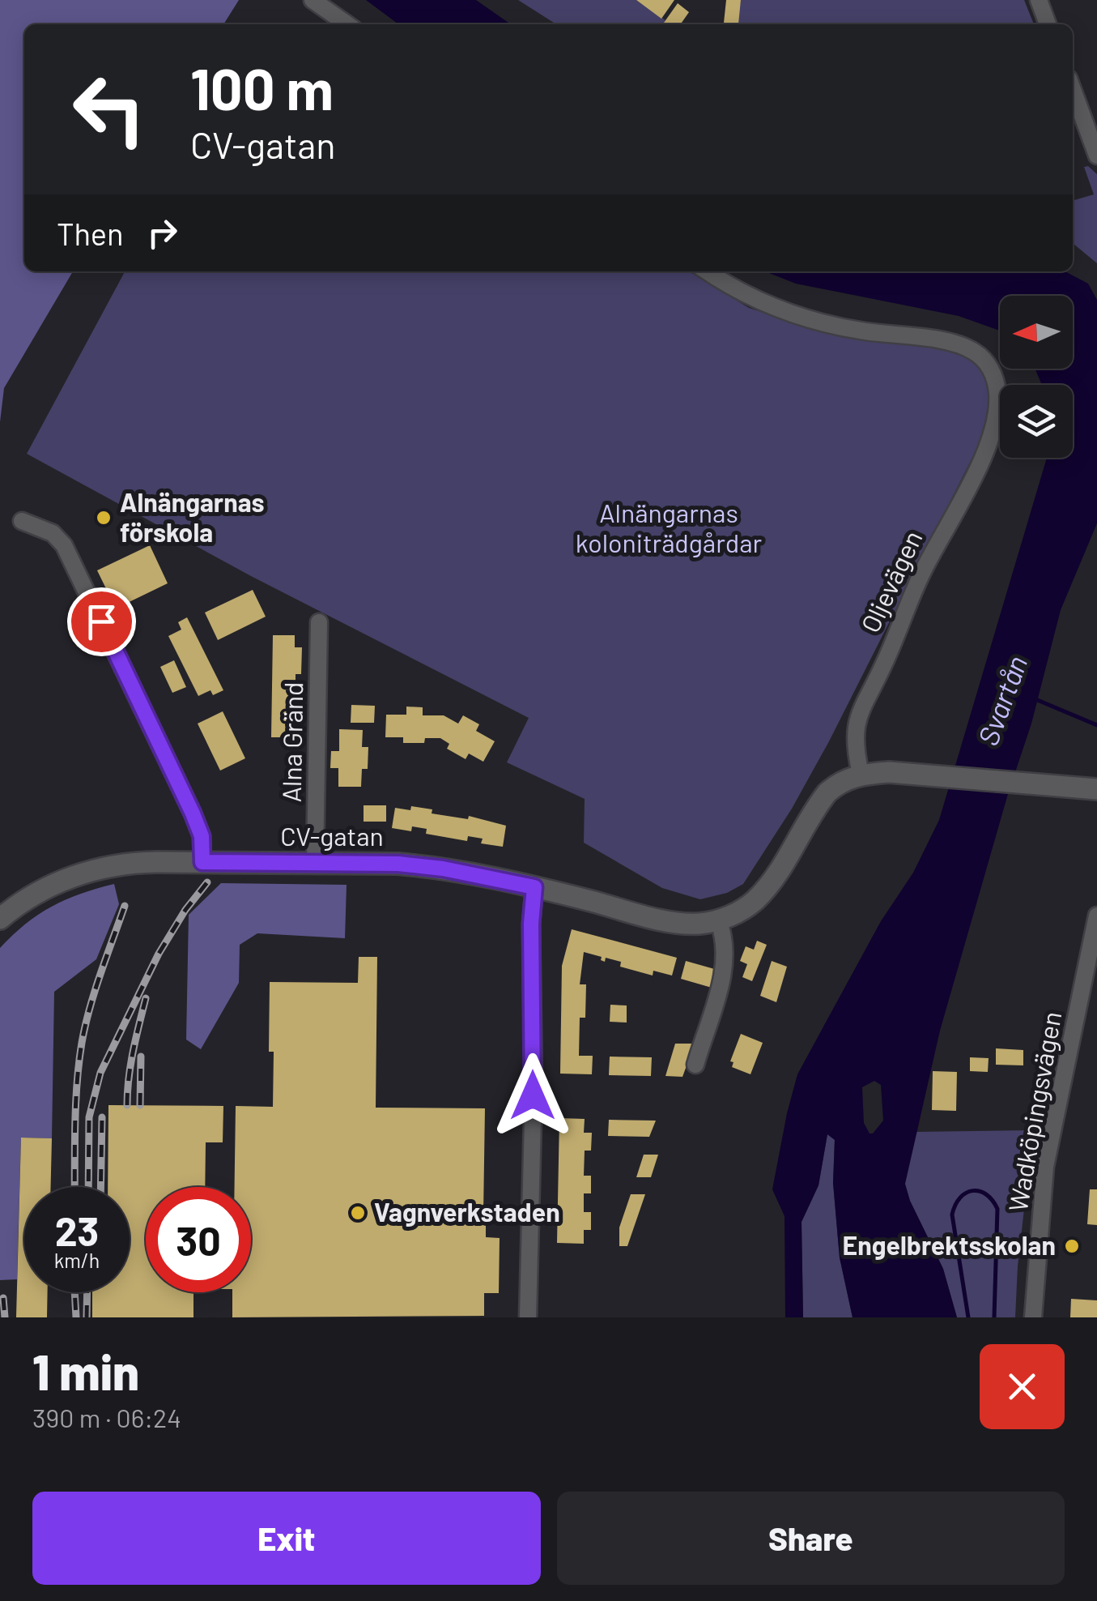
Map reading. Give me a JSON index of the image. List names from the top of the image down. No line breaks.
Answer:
{"streets":{"street":["Oljevägen","Alna Gränd","CV-gatan","Wadköpingsvägen"]},"crossings":[["Alna Gränd","CV-gatan"]],"water":["Svartån"],"parks":["Alnängarnas koloniträdgårdar"],"places":["Alnängarnas förskola","Vagnverkstaden","Engelbrektsskolan"],"north":"left","page":{"turn":["100 m","CV-gatan"],"then":"Then","speed":"23 km/h","limit":"30","heading":["1 min","390 m · 06:24"],"buttons":["Exit","Share"]}}
